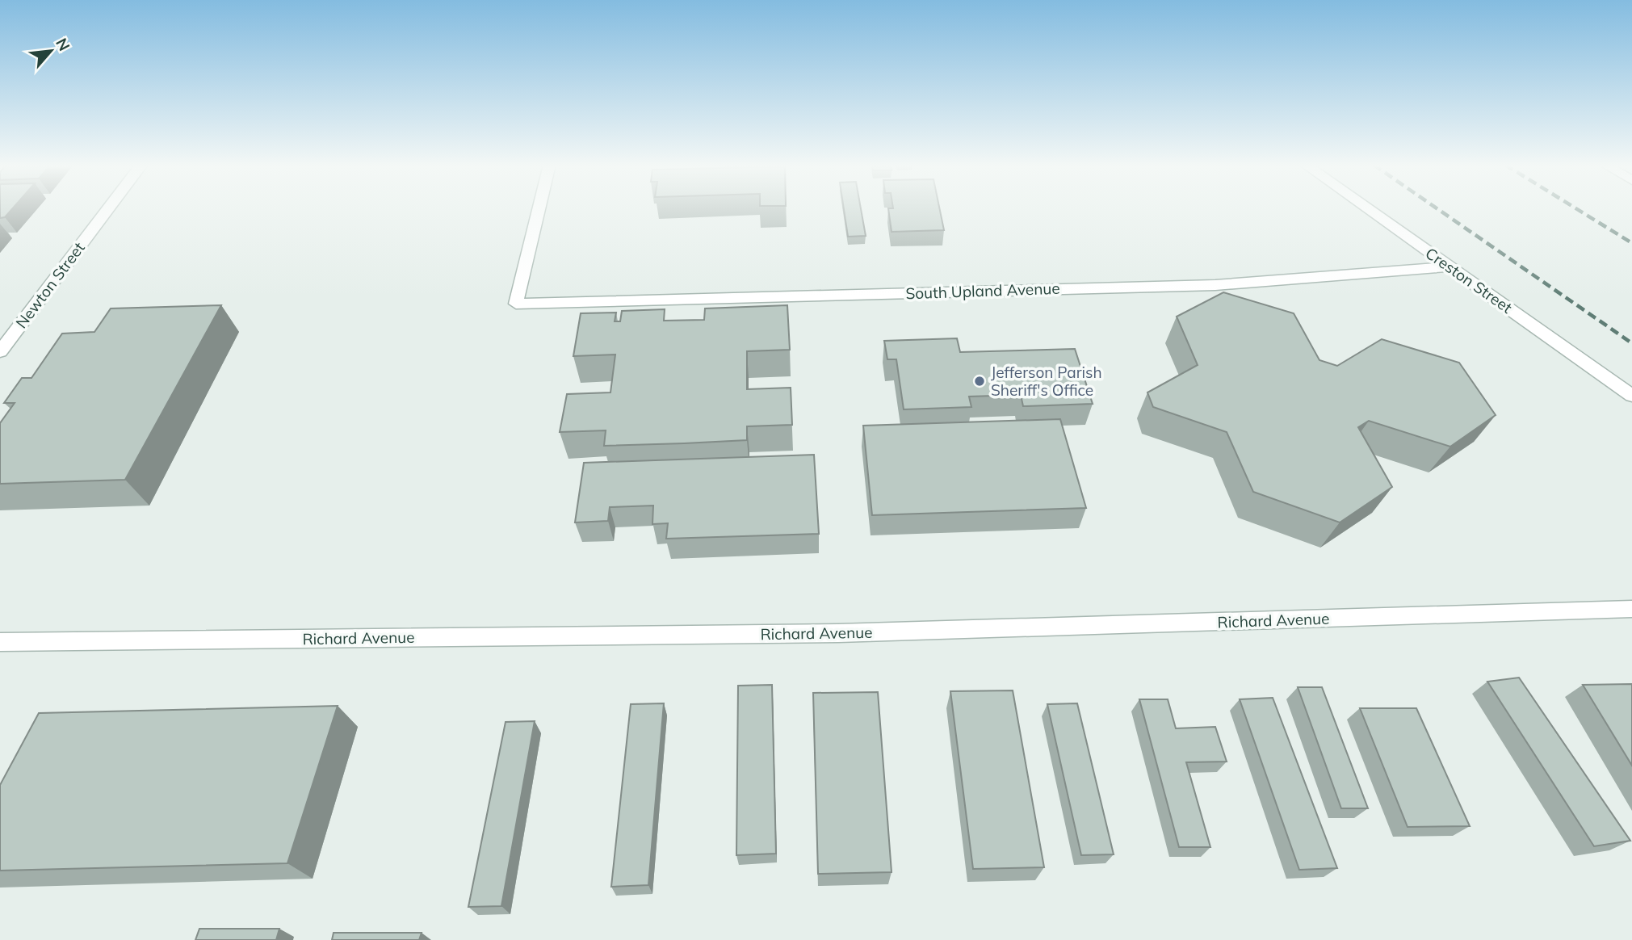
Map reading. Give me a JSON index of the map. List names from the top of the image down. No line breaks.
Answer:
{"streets":{"street":["Creston Street","Newton Street","South Upland Avenue","Richard Avenue"]},"crossings":[["Creston Street","South Upland Avenue"]],"places":["Jefferson Parish Sheriff's Office"],"north":"top right"}
